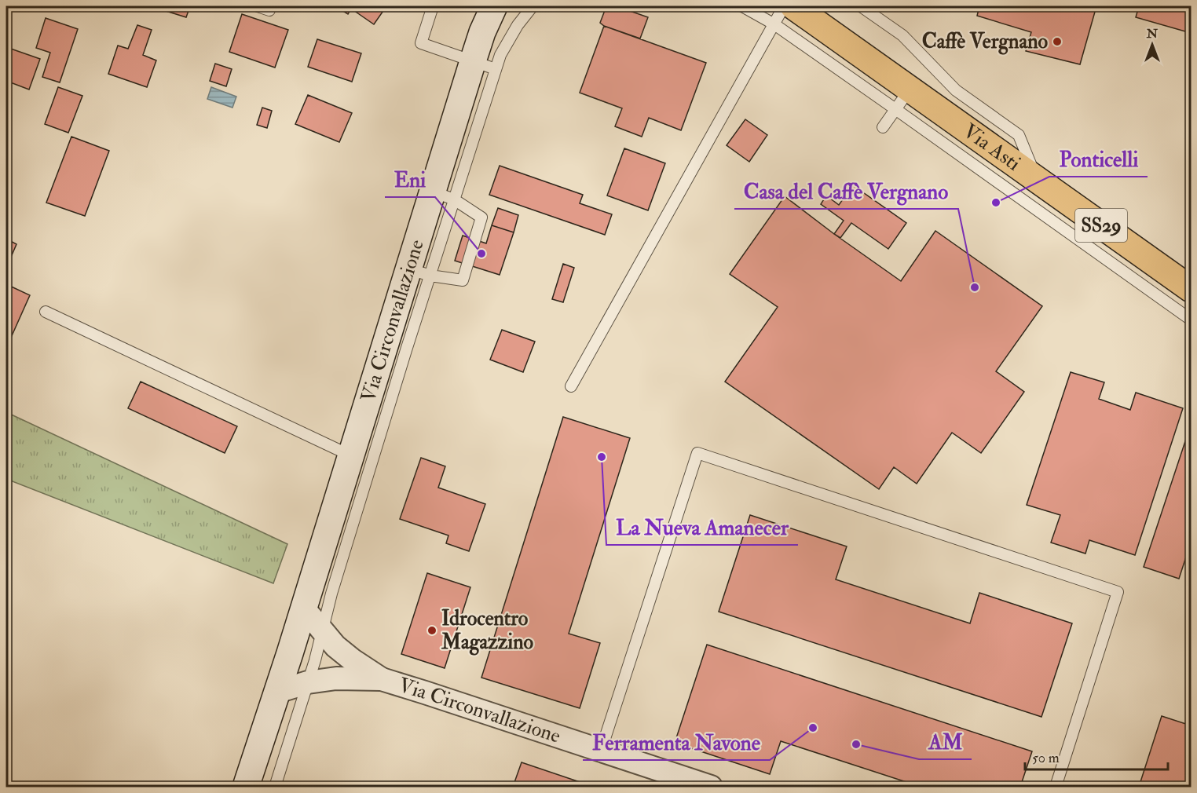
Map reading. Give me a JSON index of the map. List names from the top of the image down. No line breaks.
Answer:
{"streets":{"main road":["Via Asti","SS29","Via Circonvallazione"]},"places":["Caffè Vergnano","Ponticelli","Eni","Casa del Caffè Vergnano","La Nueva Amanecer","Idrocentro Magazzino","Ferramenta Navone","AM"],"scale_bar":"50 m","north":"top"}
